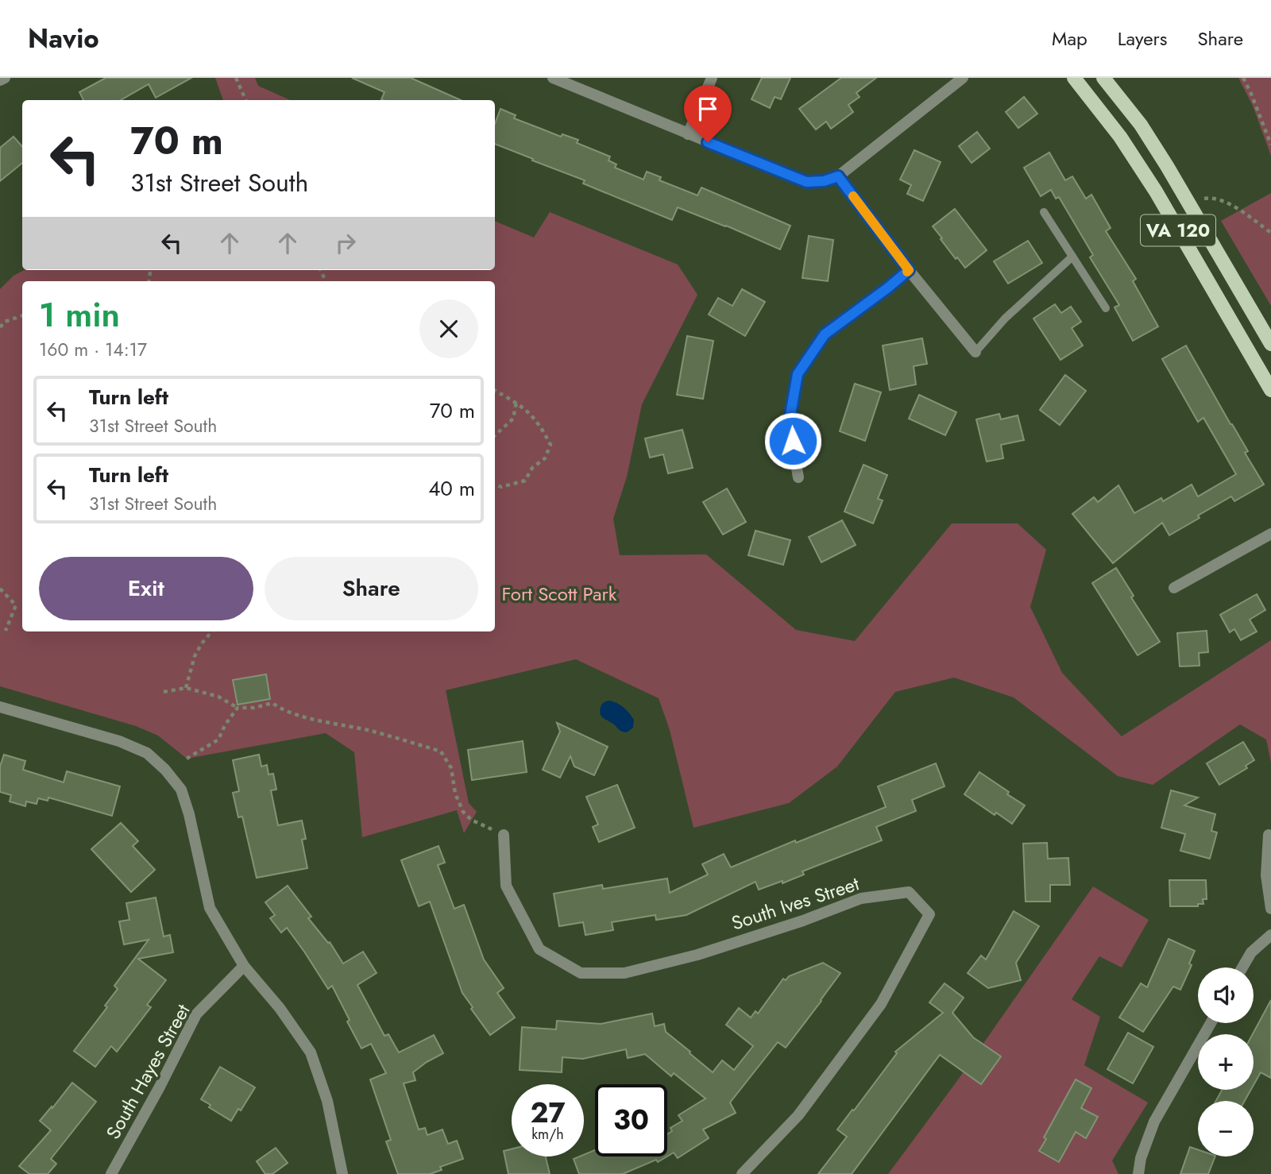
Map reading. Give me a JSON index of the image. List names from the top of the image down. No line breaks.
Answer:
{"streets":{"main road":["VA 120"],"street":["South Ives Street","South Hayes Street"]},"parks":["Fort Scott Park"],"page":{"header":"Navio","nav":["Map","Layers","Share"],"turn":["70 m","31st Street South"],"heading":["1 min","160 m · 14:17"],"list":[{"name":"Turn left","note":"31st Street South","value":"70 m"},{"name":"Turn left","note":"31st Street South","value":"40 m"}],"buttons":["Exit","Share"],"map_buttons":["+","−"],"speed":"27 km/h","limit":"30"}}
